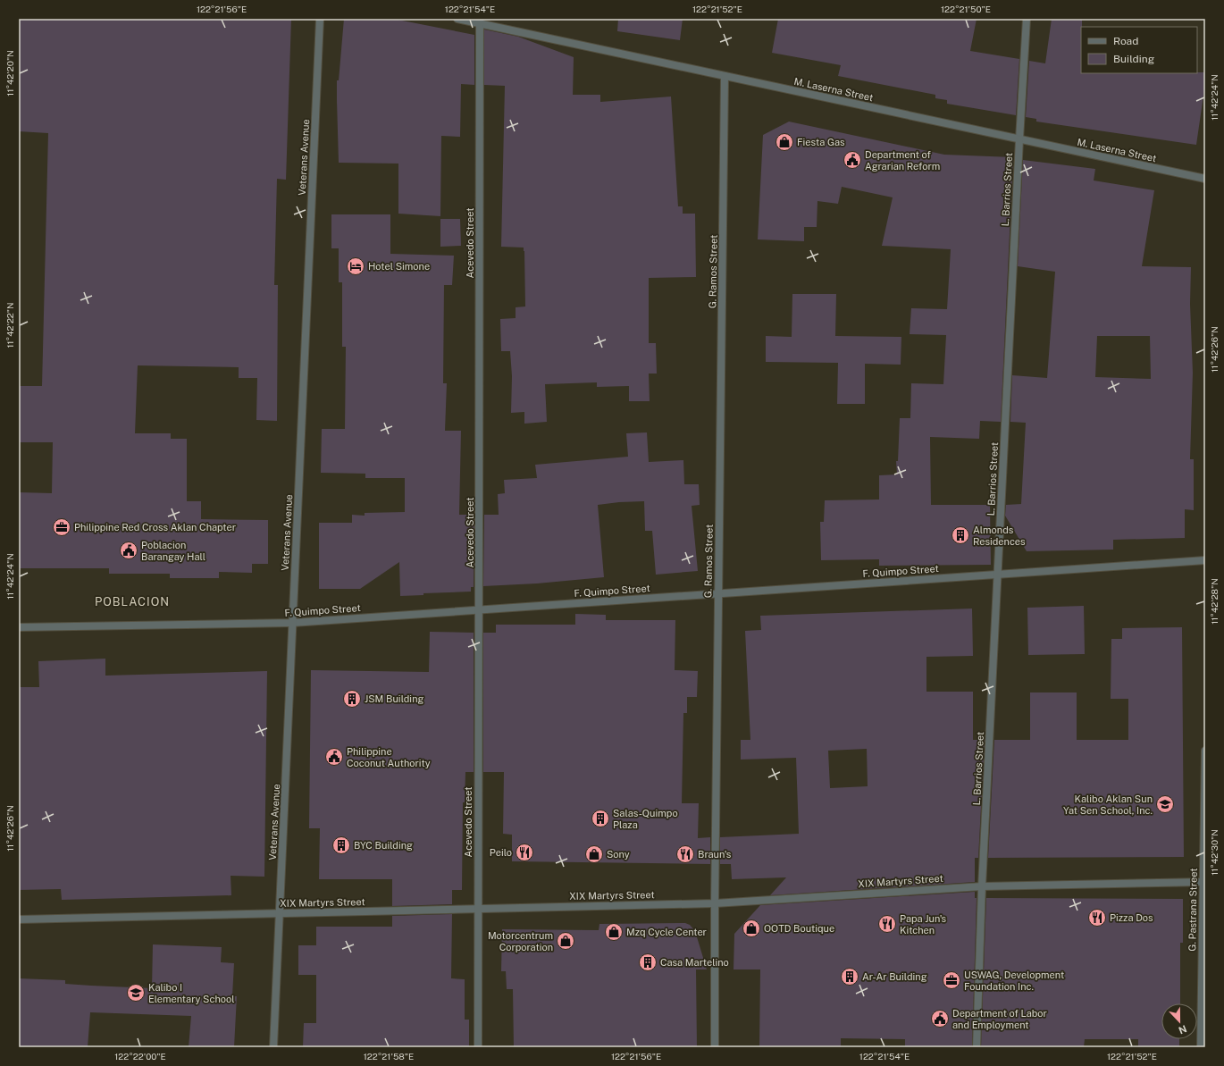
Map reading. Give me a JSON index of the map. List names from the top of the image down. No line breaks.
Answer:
{"streets":{"street":["M. Laserna Street","Veterans Avenue","L. Barrios Street","Acevedo Street","G. Ramos Street","F. Quimpo Street","XIX Martyrs Street","G. Pastrana Street"]},"crossings":[["M. Laserna Street","L. Barrios Street"],["M. Laserna Street","Acevedo Street"],["M. Laserna Street","G. Ramos Street"],["Veterans Avenue","F. Quimpo Street"],["Veterans Avenue","XIX Martyrs Street"],["L. Barrios Street","F. Quimpo Street"],["L. Barrios Street","XIX Martyrs Street"],["Acevedo Street","F. Quimpo Street"],["Acevedo Street","XIX Martyrs Street"],["G. Ramos Street","F. Quimpo Street"],["G. Ramos Street","XIX Martyrs Street"],["XIX Martyrs Street","G. Pastrana Street"]],"districts":["POBLACION"],"places":{"shop":["Fiesta Gas","Sony","OOTD Boutique","Mzq Cycle Center","Motorcentrum Corporation"],"public building":["Department of Agrarian Reform","Poblacion Barangay Hall","Philippine Coconut Authority","Department of Labor and Employment"],"hotel":["Hotel Simone"],"office":["Philippine Red Cross Aklan Chapter","USWAG, Development Foundation Inc."],"building":["Almonds Residences","JSM Building","Salas-Quimpo Plaza","BYC Building","Casa Martelino","Ar-Ar Building"],"school or university":["Kalibo Aklan Sun Yat Sen School, Inc.","Kalibo I Elementary School"],"restaurant":["Peilo","Braun's","Pizza Dos","Papa Jun's Kitchen"]},"legend":["Road","Building"],"north":"bottom","coordinates":["122°21'56\"E","122°21'54\"E","122°21'52\"E","122°21'50\"E","11°42'20\"N","11°42'24\"N","11°42'22\"N","11°42'26\"N","11°42'28\"N","11°42'30\"N","122°22'00\"E","122°21'58\"E"]}
